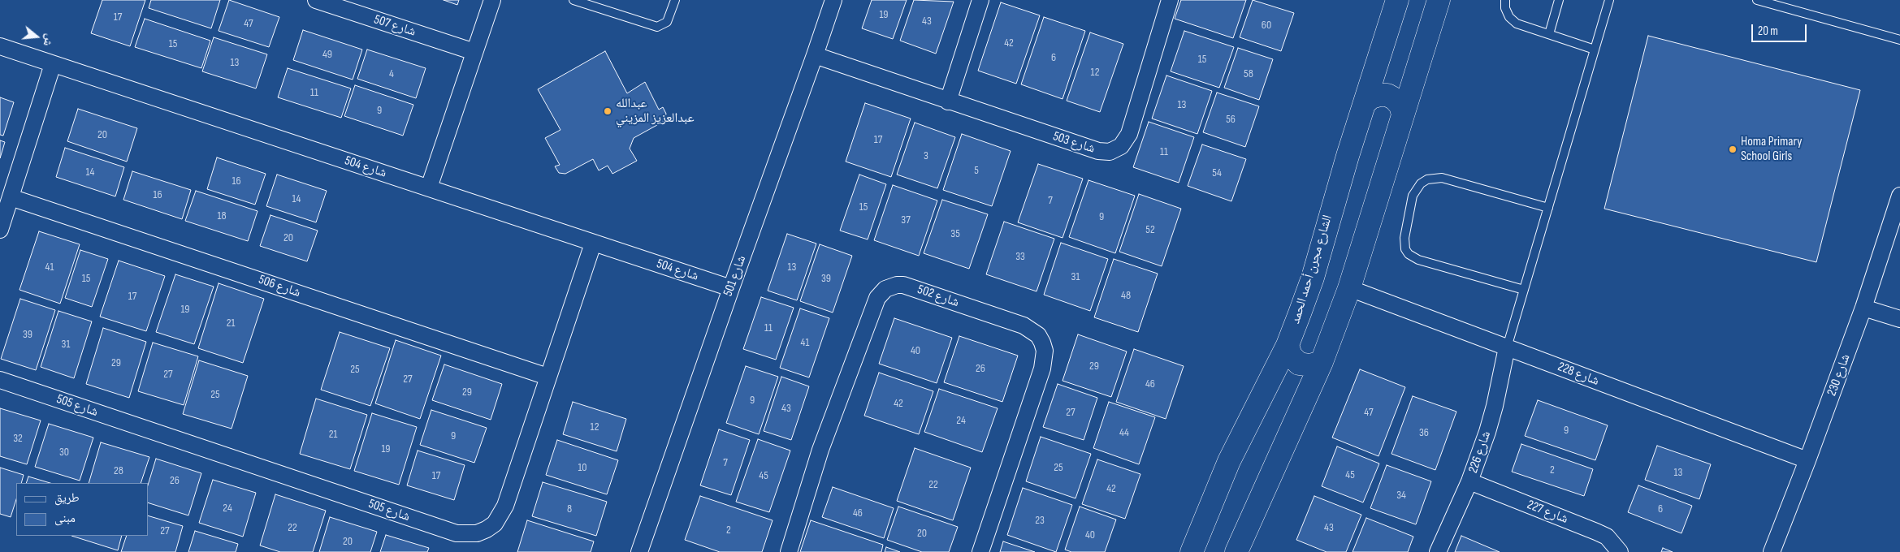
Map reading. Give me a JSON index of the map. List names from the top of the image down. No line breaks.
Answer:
{"streets":{"street":["شارع 507","شارع 503","شارع 504","الشارع مجرن أحمد الحمد","شارع 501","شارع 506","شارع 502","شارع 228","شارع 230","شارع 505","شارع 226","شارع 227"]},"crossings":[["شارع 503","شارع 501"],["شارع 504","شارع 501"],["شارع 504","شارع 505"],["شارع 506","شارع 505"],["شارع 228","شارع 230"],["شارع 228","شارع 226"],["شارع 226","شارع 227"]],"places":["عبدالله عبدالعزيز المزيني","Homa Primary School Girls"],"house_numbers":["19","17","43","47","60","42","15","49","6","15","13","12","4","58","11","13","9","56","20","17","11","3","5","14","54","16","16","14","7","15","18","9","37","52","35","20","33","41","13","31","15","39","48","17","19","21","11","39","41","31","40","29","29","26","25","27","27","46","29","25","9","42","43","27","47","24","12","9","44","36","21","9","32","19","30","7","10","25","2","28","13","45","17","45","26","22","42","34","24","8","6","46","23","22","43","2","27","20","40","20"],"legend":["طريق","مبنى"],"scale_bar":"20 m","north":"right"}
